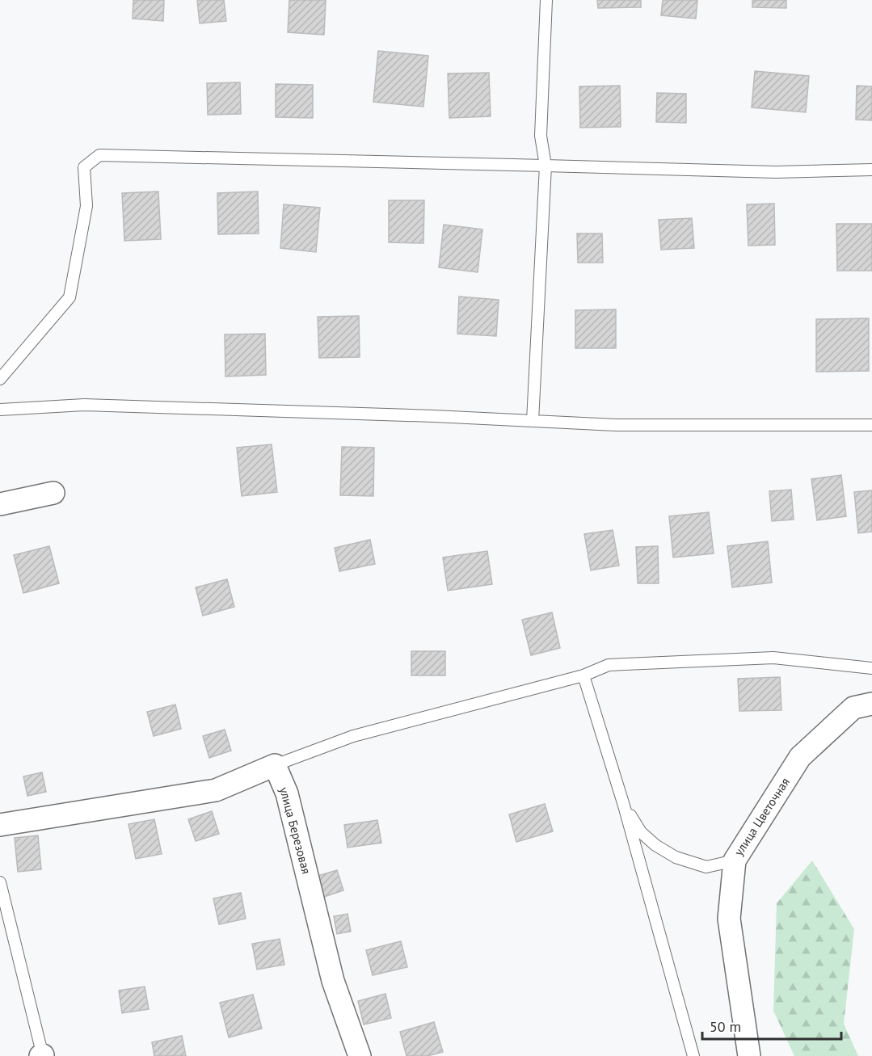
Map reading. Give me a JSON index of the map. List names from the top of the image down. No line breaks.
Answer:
{"streets":{"street":["улица Цветочная","улица Березовая"]},"scale_bar":"50 m"}
